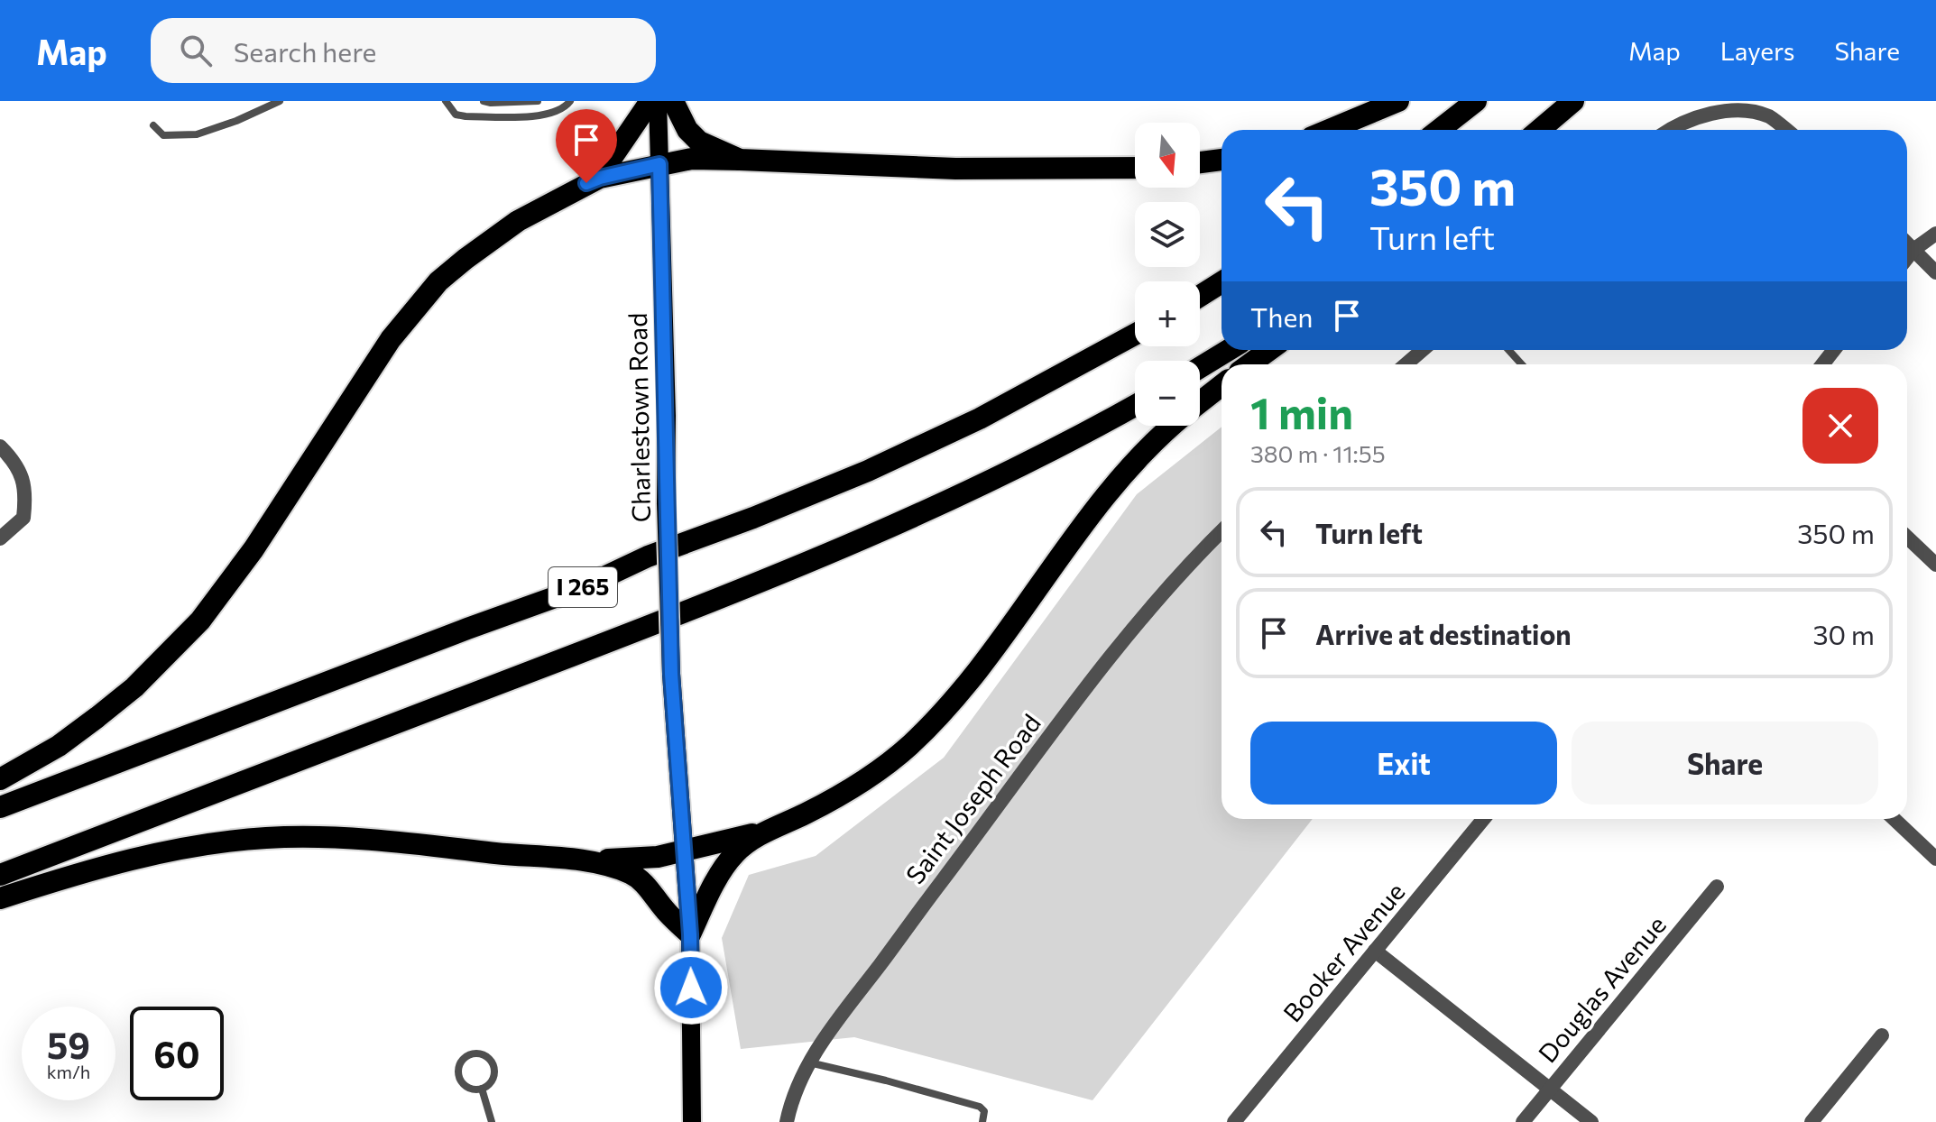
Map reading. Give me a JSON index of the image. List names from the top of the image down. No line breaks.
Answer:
{"streets":{"highway":["I 265"],"main road":["Charlestown Road"],"street":["Saint Joseph Road","Booker Avenue","Douglas Avenue"]},"north":"bottom","page":{"header":"Map","search":"Search here","nav":["Map","Layers","Share"],"map_buttons":["+","−"],"turn":["350 m","Turn left"],"then":"Then","heading":["1 min","380 m · 11:55"],"list":[{"name":"Turn left","value":"350 m"},{"name":"Arrive at destination","value":"30 m"}],"buttons":["Exit","Share"],"speed":"59 km/h","limit":"60"}}
